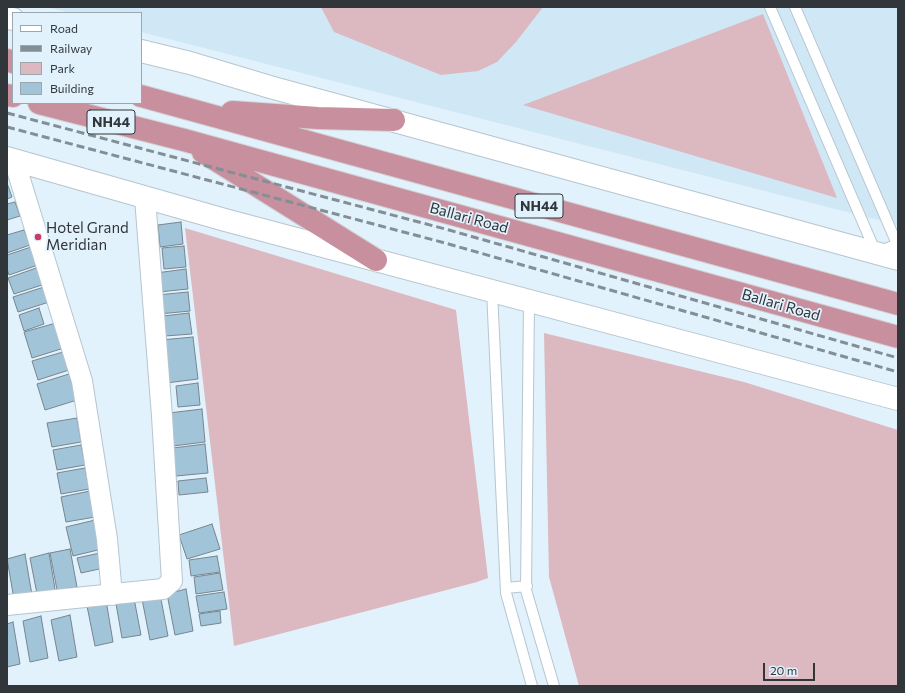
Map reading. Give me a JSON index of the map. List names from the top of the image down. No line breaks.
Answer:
{"streets":{"highway":["NH44","Ballari Road"]},"places":["Hotel Grand Meridian"],"legend":["Road","Railway","Park","Building"],"scale_bar":"20 m"}
